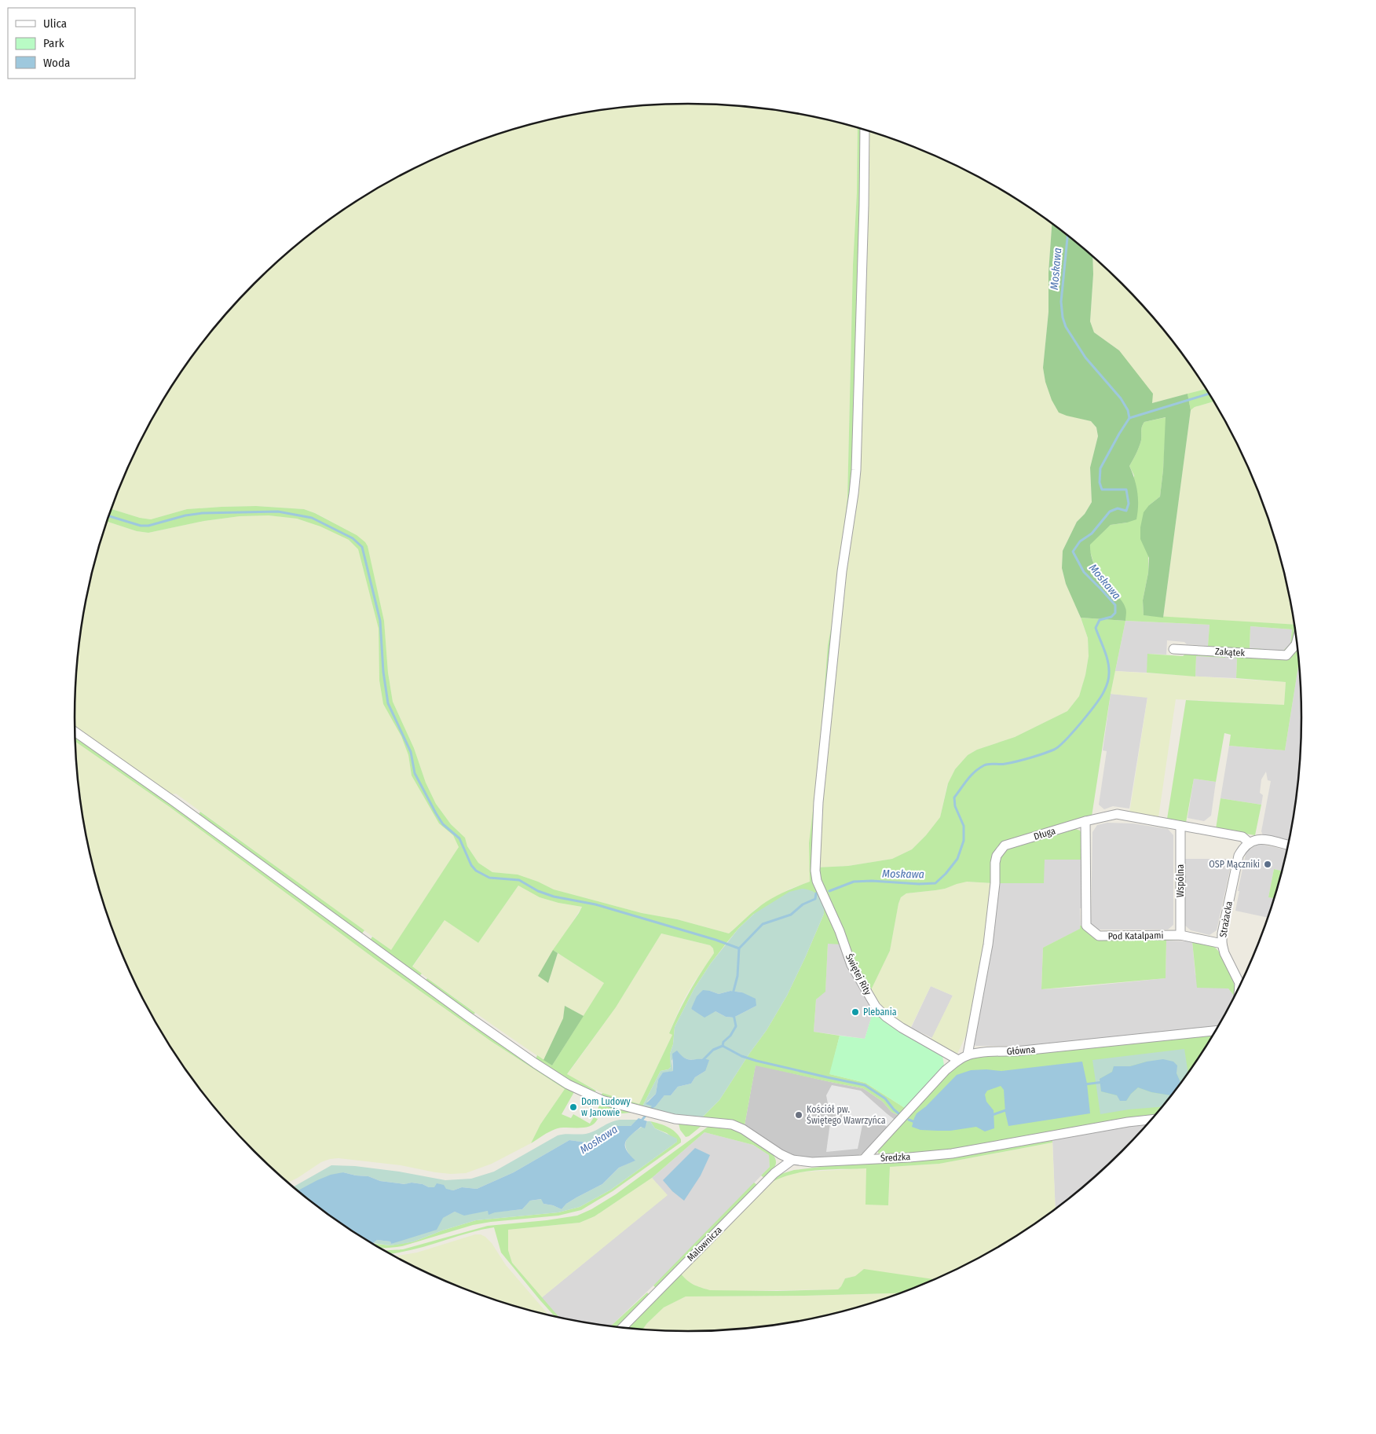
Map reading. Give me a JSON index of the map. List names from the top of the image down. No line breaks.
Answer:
{"streets":{"street":["Zakątek","Długa","Wspólna","Strażacka","Pod Katalpami","Świętej Rity","Główna","Średzka","Malownicza"]},"crossings":[["Długa","Wspólna"],["Długa","Strażacka"],["Długa","Pod Katalpami"],["Długa","Główna"],["Wspólna","Pod Katalpami"],["Strażacka","Pod Katalpami"],["Świętej Rity","Główna"],["Główna","Średzka"],["Średzka","Malownicza"]],"water":["Moskawa"],"places":["OSP Mączniki","Plebania","Dom Ludowy w Janowie","Kościół pw. Świętego Wawrzyńca"],"legend":["Ulica","Park","Woda"]}
